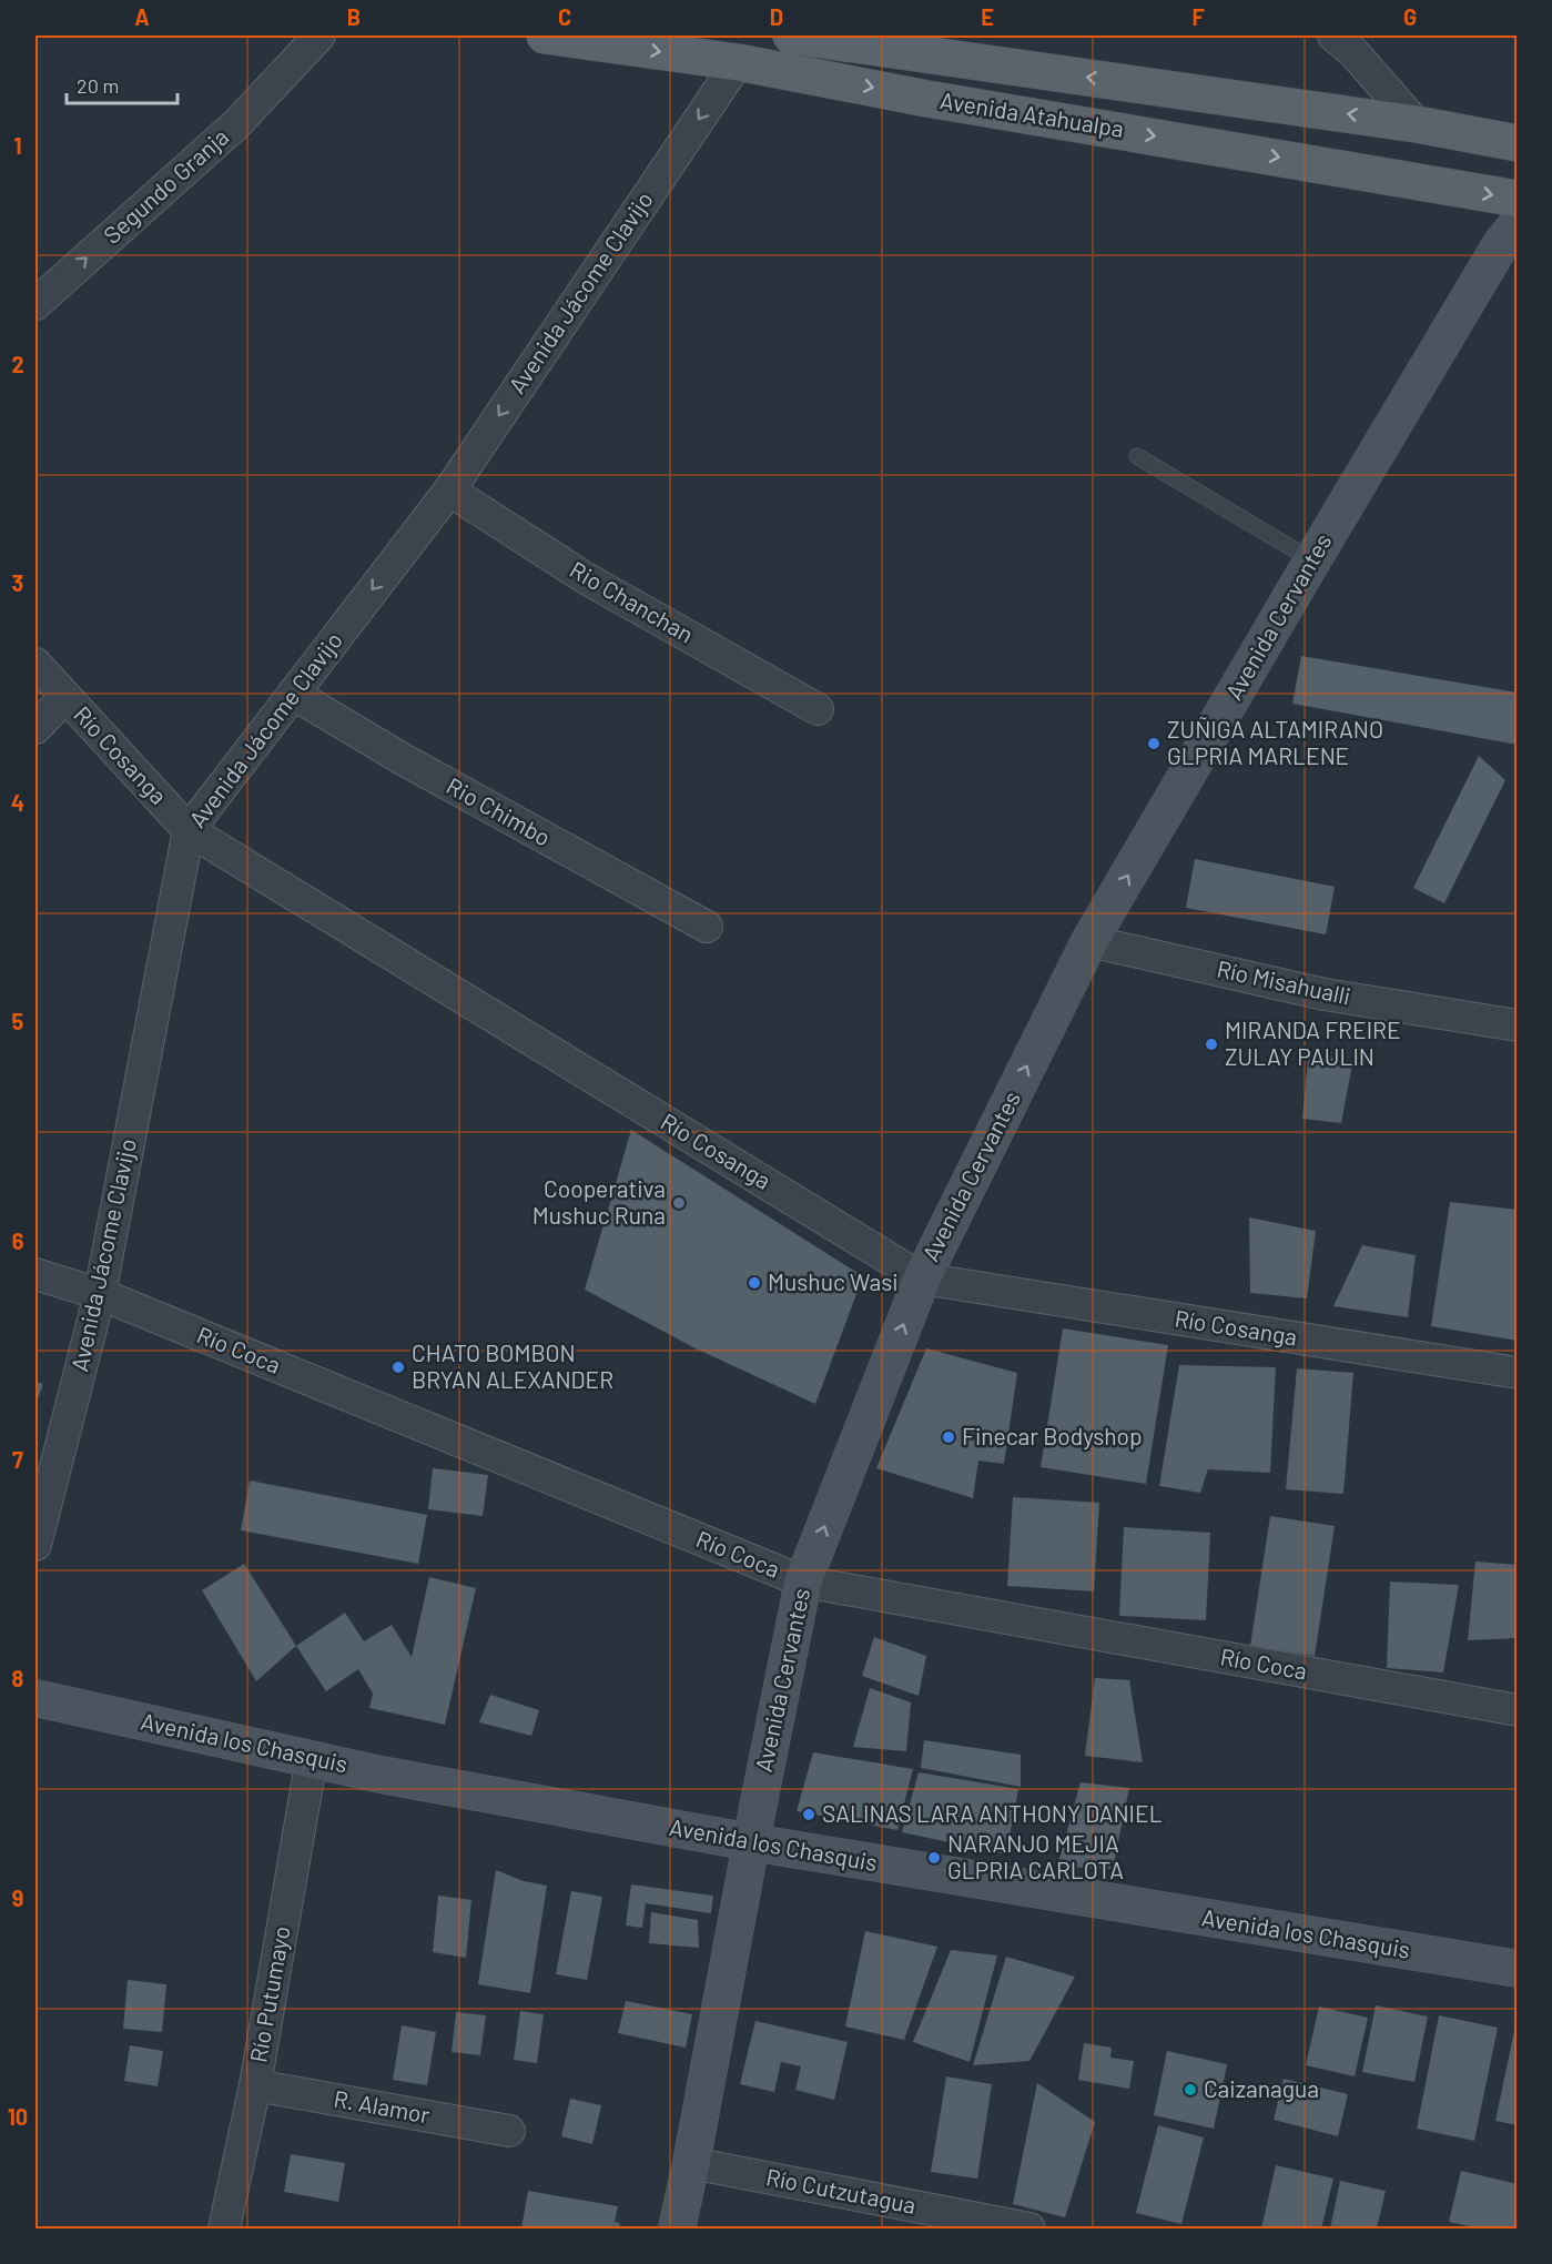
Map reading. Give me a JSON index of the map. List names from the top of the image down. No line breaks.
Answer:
{"streets":{"main road":["Avenida Atahualpa"],"street":["Segundo Granja","Avenida Jácome Clavijo","Rio Chanchan","Avenida Cervantes","Río Cosanga","Rio Chimbo","Río Misahualli","Río Coca","Avenida los Chasquis","Río Putumayo","R. Alamor","Río Cutzutagua"]},"crossings":[["Avenida Atahualpa","Avenida Jácome Clavijo"],["Avenida Jácome Clavijo","Rio Chanchan"],["Avenida Jácome Clavijo","Río Cosanga"],["Avenida Jácome Clavijo","Rio Chimbo"],["Avenida Jácome Clavijo","Río Coca"],["Avenida Cervantes","Río Cosanga"],["Avenida Cervantes","Río Misahualli"],["Avenida Cervantes","Río Coca"],["Avenida Cervantes","Avenida los Chasquis"],["Avenida Cervantes","Río Cutzutagua"],["Avenida los Chasquis","Río Putumayo"],["Río Putumayo","R. Alamor"]],"one_way":["Segundo Granja","Avenida Jácome Clavijo","Avenida Cervantes"],"places":["ZUÑIGA ALTAMIRANO GLPRIA MARLENE","MIRANDA FREIRE ZULAY PAULIN","Cooperativa Mushuc Runa","Mushuc Wasi","CHATO BOMBON BRYAN ALEXANDER","Finecar Bodyshop","SALINAS LARA ANTHONY DANIEL","NARANJO MEJIA GLPRIA CARLOTA","Caizanagua"],"scale_bar":"20 m","grid":{"columns":["A","B","C","D","E","F","G"],"rows":["1","2","3","4","5","6","7","8","9","10"]}}
